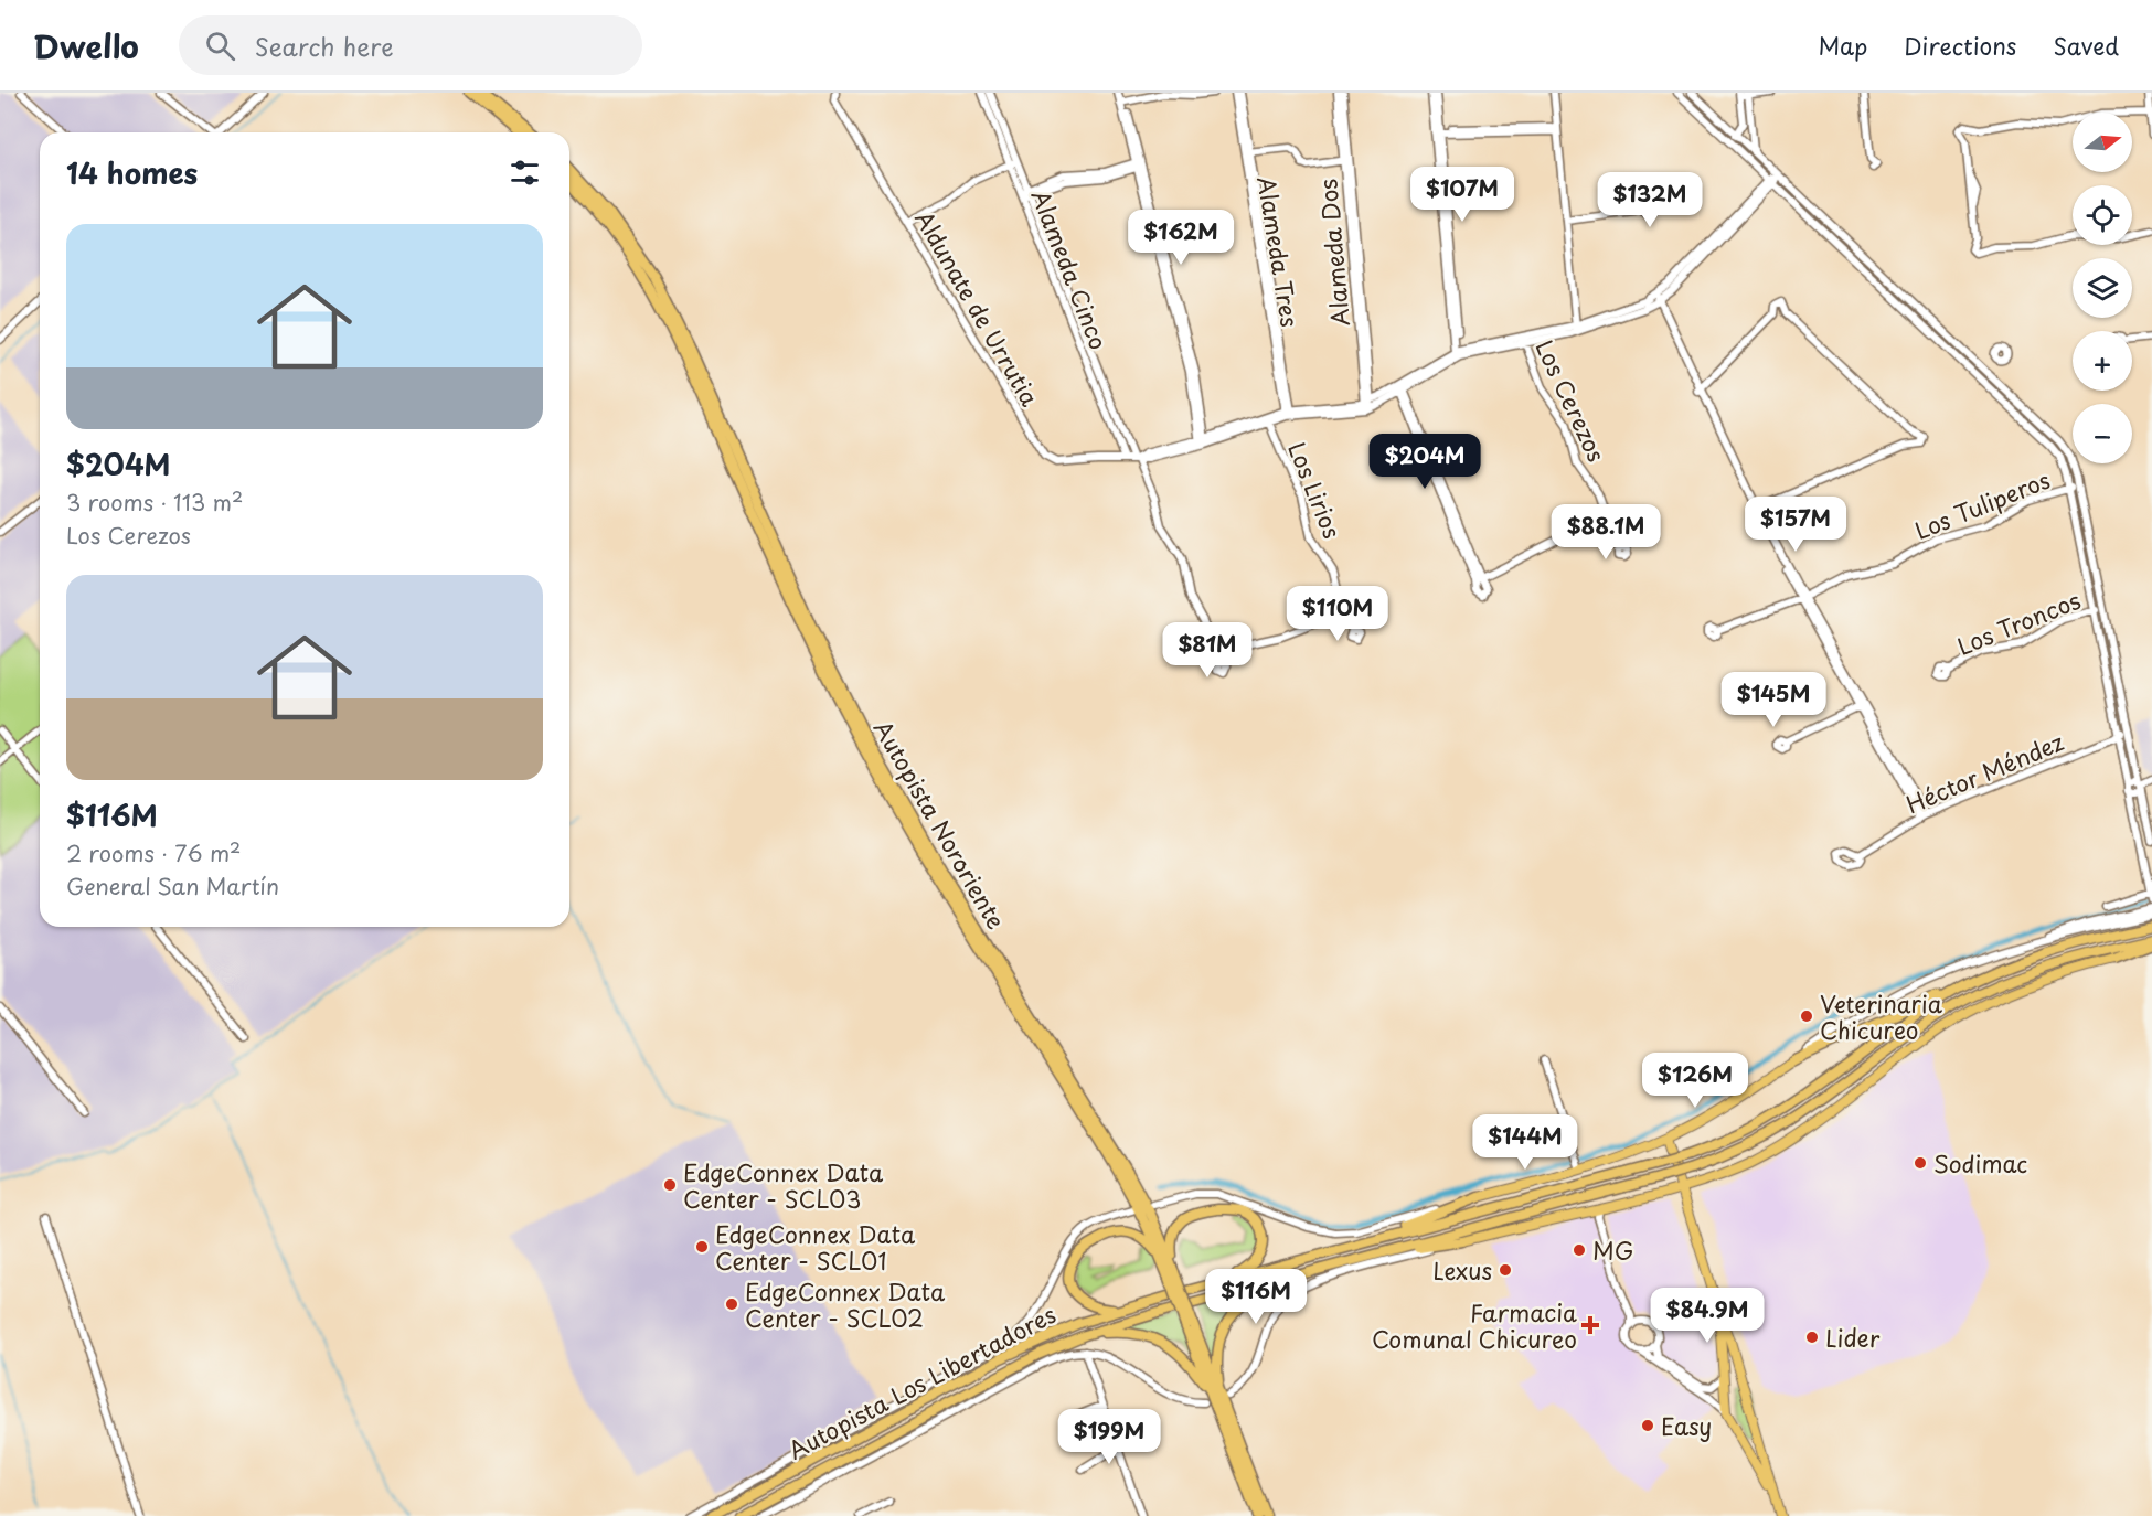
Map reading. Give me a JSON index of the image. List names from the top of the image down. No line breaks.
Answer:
{"streets":{"highway":["Autopista Nororiente","Autopista Los Libertadores"],"street":["Alameda Tres","Alameda Dos","Alameda Cinco","Aldunate de Urrutia","Los Cerezos","Los Lirios","Los Tuliperos","Los Troncos","Héctor Méndez"]},"crossings":[["Alameda Tres","Aldunate de Urrutia"],["Alameda Dos","Aldunate de Urrutia"],["Alameda Cinco","Aldunate de Urrutia"],["Aldunate de Urrutia","Los Cerezos"],["Aldunate de Urrutia","Los Lirios"]],"places":{"other":["Veterinaria Chicureo","Sodimac","EdgeConnex Data Center - SCL03","EdgeConnex Data Center - SCL01","MG","Lexus","EdgeConnex Data Center - SCL02","Lider","Easy"],"health":["Farmacia Comunal Chicureo"]},"north":"right","page":{"header":"Dwello","search":"Search here","nav":["Map","Directions","Saved"],"map_buttons":["+","−"],"heading":"14 homes","price":["$107M","$132M","$162M","$204M","$157M","$88.1M","$110M","$81M","$145M","$126M","$144M","$116M","$84.9M","$199M"],"list":[{"name":"$204M","note":"3 rooms · 113 m² · Los Cerezos"},{"name":"$116M","note":"2 rooms · 76 m² · General San Martín"}]}}
